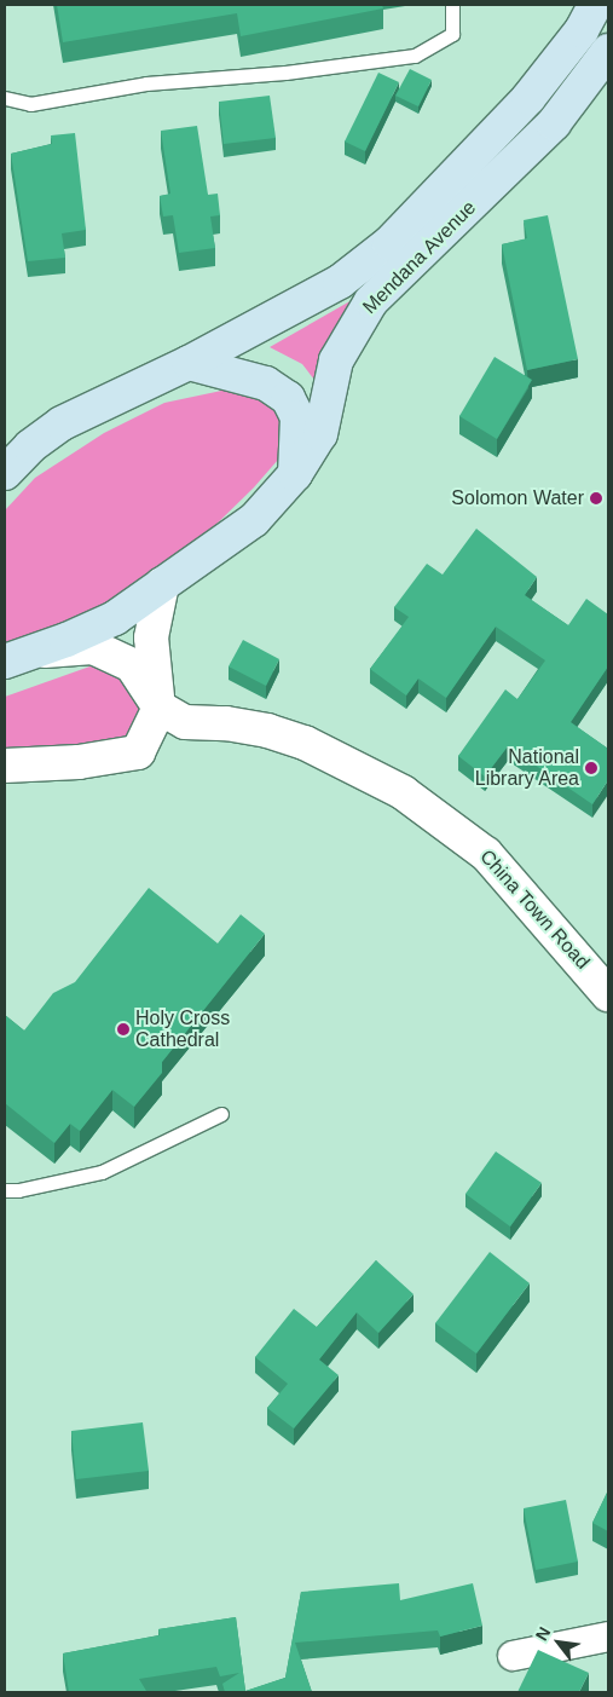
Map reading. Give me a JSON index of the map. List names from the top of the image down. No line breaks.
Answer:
{"streets":{"main road":["Mendana Avenue"],"street":["China Town Road"]},"places":["Solomon Water","National Library Area","Holy Cross Cathedral"],"north":"top left"}
